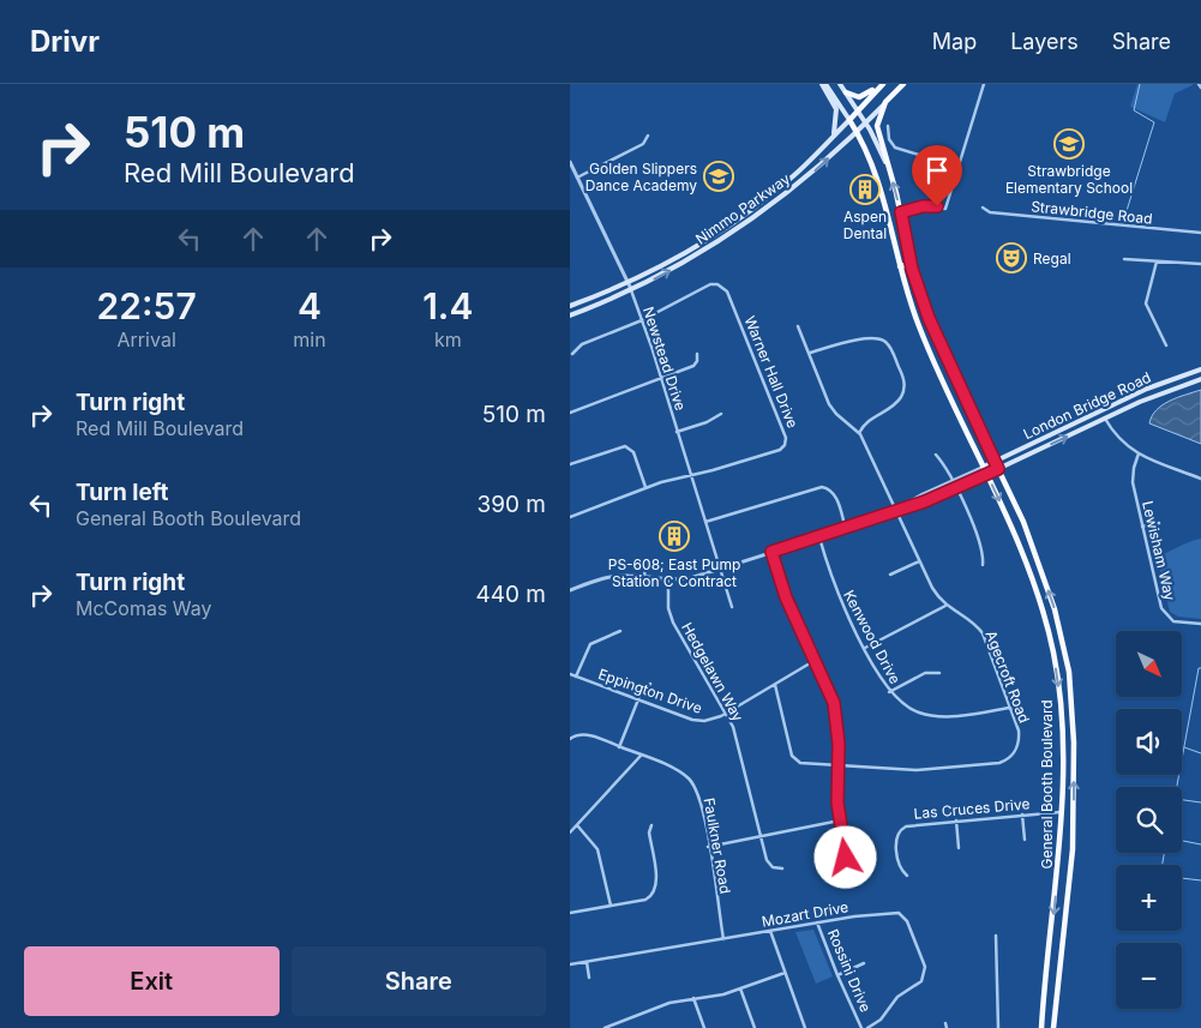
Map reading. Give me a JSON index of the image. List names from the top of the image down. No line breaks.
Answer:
{"streets":{"highway":["Nimmo Parkway","General Booth Boulevard"],"main road":["London Bridge Road"],"street":["Strawbridge Road","Newstead Drive","Warner Hall Drive","Lewisham Way","Kenwood Drive","Hedgelawn Way","Agecroft Road","Eppington Drive","Las Cruces Drive","Faulkner Road","Mozart Drive","Rossini Drive"]},"crossings":[["Nimmo Parkway","Newstead Drive"],["Nimmo Parkway","General Booth Boulevard"],["Newstead Drive","Warner Hall Drive"],["London Bridge Road","General Booth Boulevard"],["Kenwood Drive","Agecroft Road"],["Hedgelawn Way","Eppington Drive"],["Agecroft Road","Eppington Drive"],["General Booth Boulevard","Las Cruces Drive"],["Faulkner Road","Mozart Drive"],["Mozart Drive","Rossini Drive"]],"places":{"school or university":["Strawbridge Elementary School","Golden Slippers Dance Academy"],"building":["Aspen Dental","PS-608; East Pump Station C Contract"],"theatre":["Regal"]},"north":"bottom right","page":{"header":"Drivr","nav":["Map","Layers","Share"],"turn":["510 m","Red Mill Boulevard"],"eta":["22:57","Arrival","4","min","1.4","km"],"list":[{"name":"Turn right","note":"Red Mill Boulevard","value":"510 m"},{"name":"Turn left","note":"General Booth Boulevard","value":"390 m"},{"name":"Turn right","note":"McComas Way","value":"440 m"}],"map_buttons":["+","−"],"buttons":["Exit","Share"]}}
